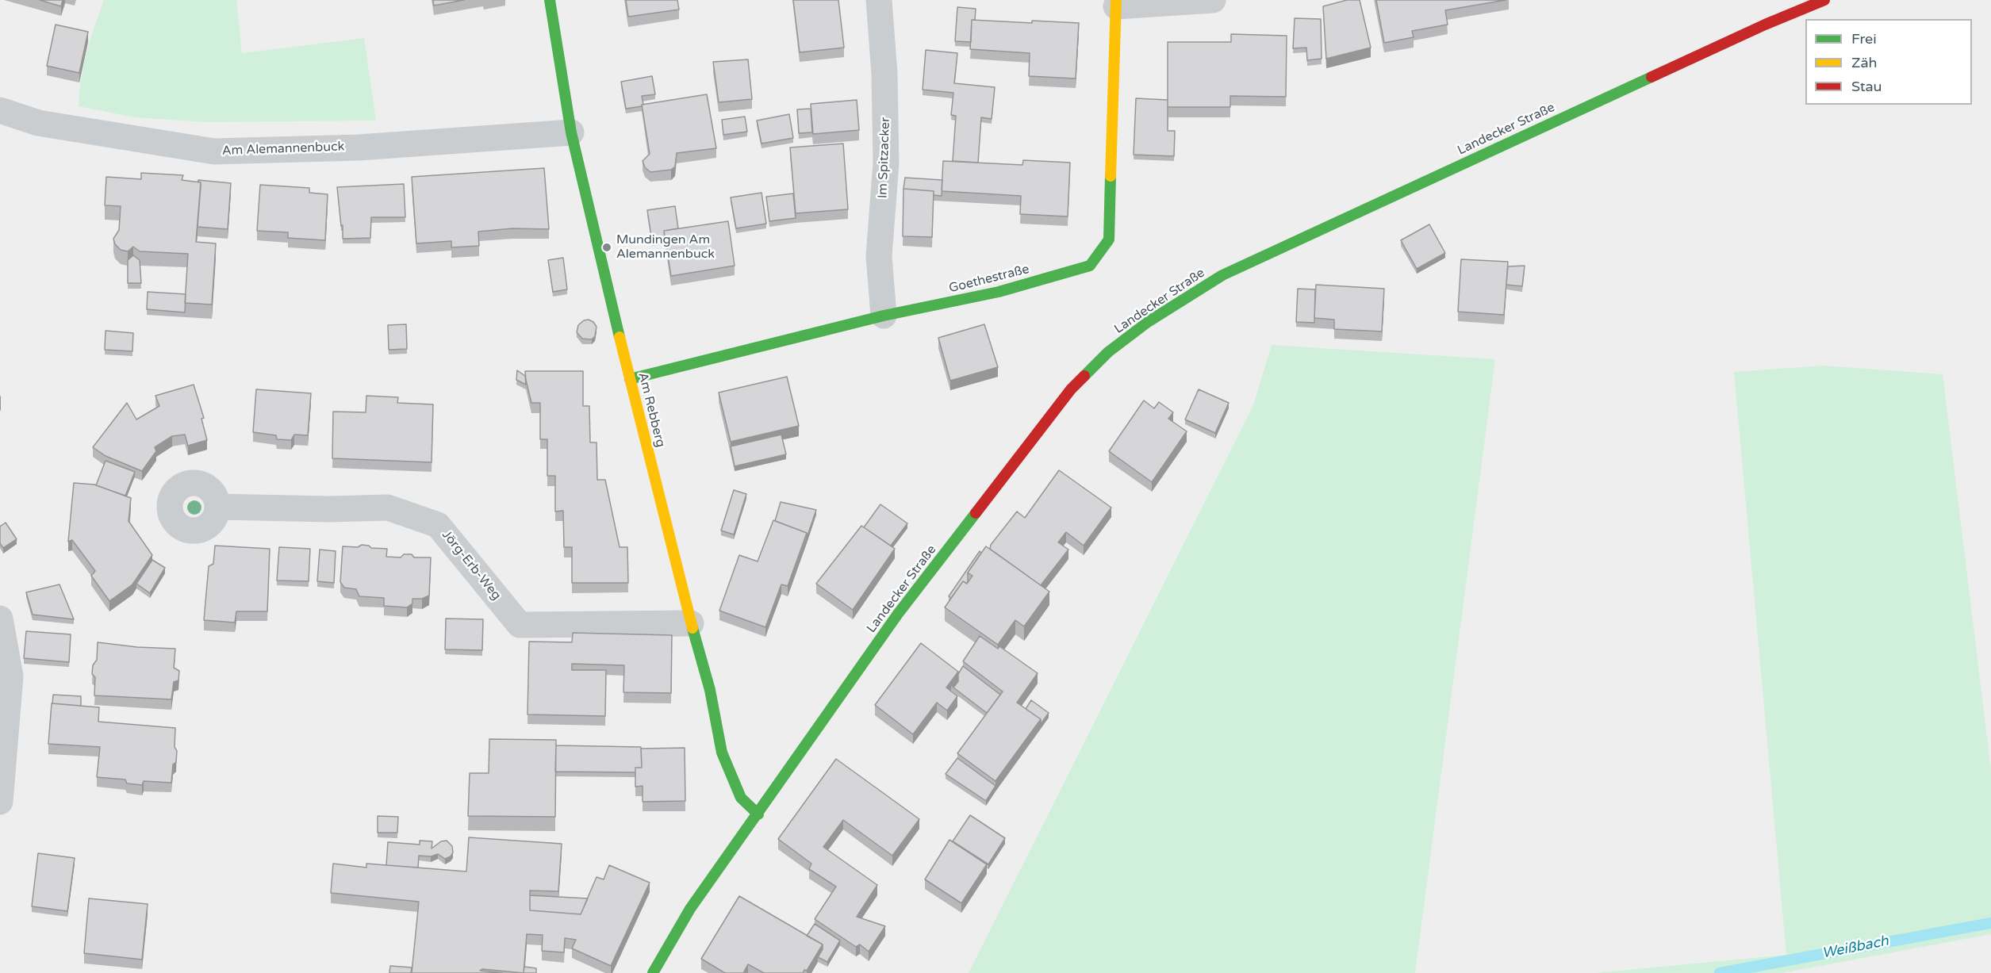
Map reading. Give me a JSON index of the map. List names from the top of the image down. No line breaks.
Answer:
{"streets":{"street":["Landecker Straße","Am Alemannenbuck","Im Spitzacker","Goethestraße","Am Rebberg","Jörg-Erb-Weg"]},"crossings":[["Landecker Straße","Am Rebberg"],["Am Alemannenbuck","Am Rebberg"],["Im Spitzacker","Goethestraße"],["Goethestraße","Am Rebberg"],["Am Rebberg","Jörg-Erb-Weg"]],"water":["Weißbach"],"places":["Mundingen Am Alemannenbuck"],"legend":["Frei","Zäh","Stau"]}
